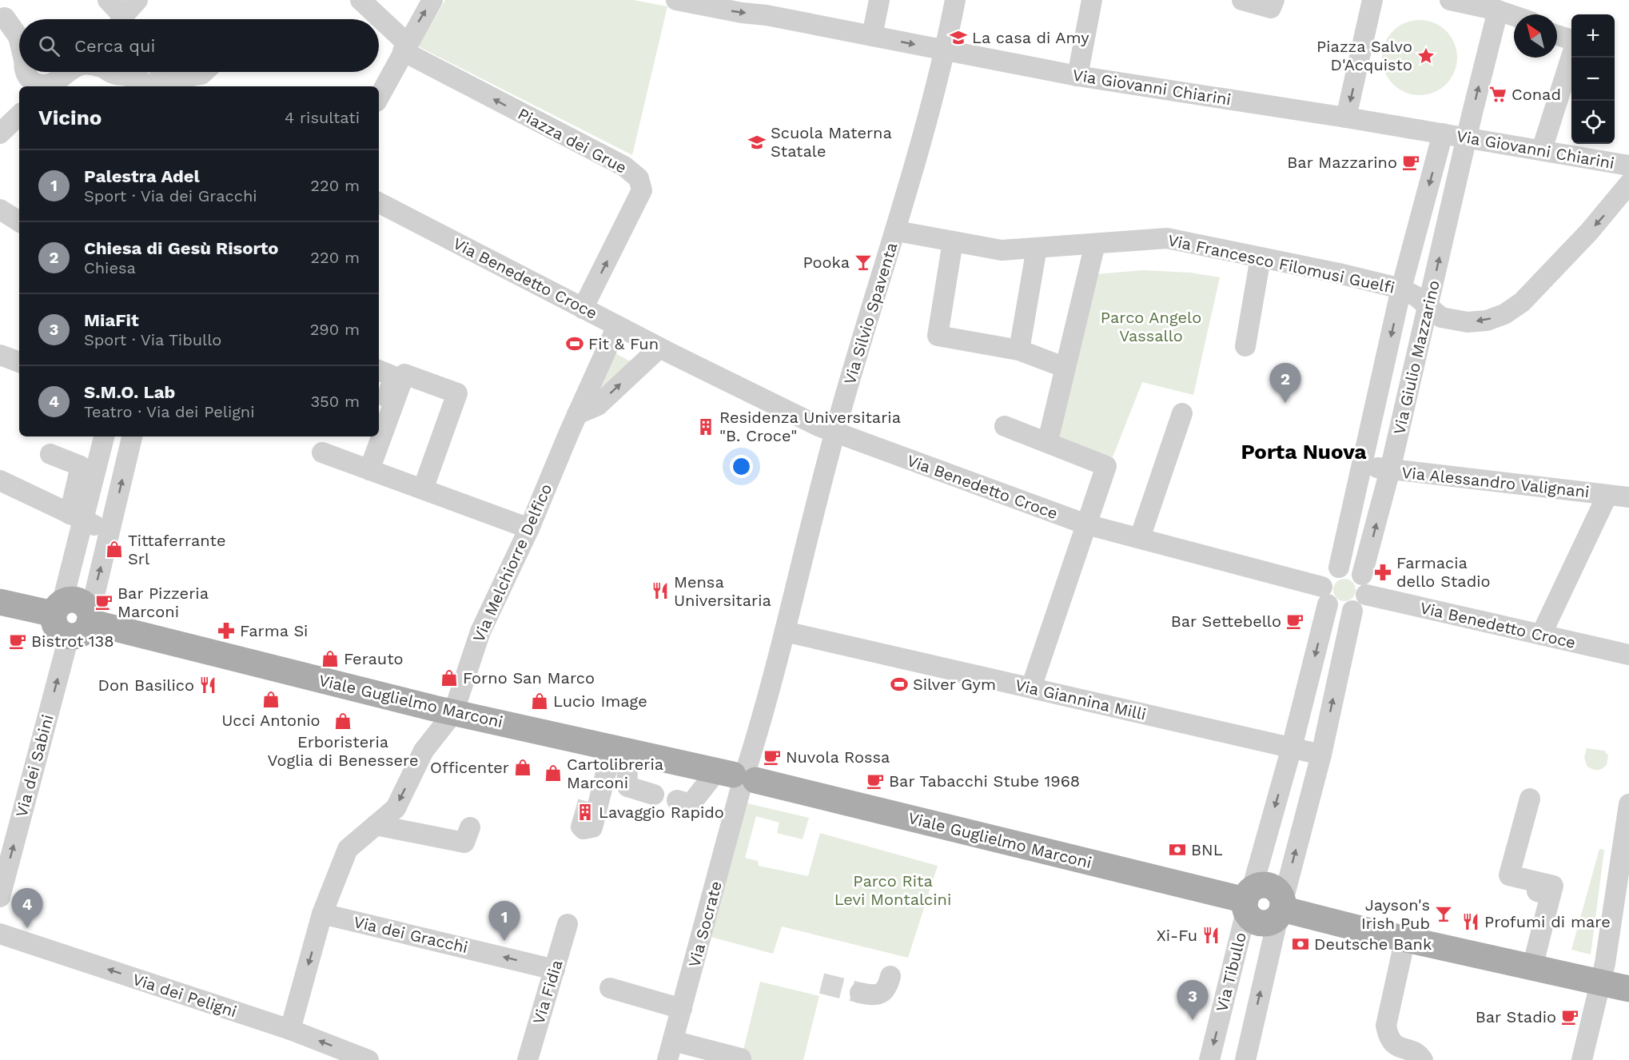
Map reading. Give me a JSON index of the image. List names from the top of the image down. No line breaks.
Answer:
{"streets":{"main road":["Viale Guglielmo Marconi"],"street":["Via Giovanni Chiarini","Piazza dei Grue","Via Francesco Filomusi Guelfi","Via Benedetto Croce","Via Silvio Spaventa","Via Giulio Mazzarino","Via Alessandro Valignani","Via Melchiorre Delfico","Via Giannina Milli","Via dei Sabini","Via Socrate","Via dei Gracchi","Via Tibullo","Via Fidia","Via dei Peligni"]},"crossings":[["Via Giovanni Chiarini","Via Silvio Spaventa"],["Via Giovanni Chiarini","Via Giulio Mazzarino"],["Piazza dei Grue","Via Benedetto Croce"],["Via Francesco Filomusi Guelfi","Via Silvio Spaventa"],["Via Francesco Filomusi Guelfi","Via Giulio Mazzarino"],["Via Benedetto Croce","Via Silvio Spaventa"],["Via Benedetto Croce","Via Giulio Mazzarino"],["Via Benedetto Croce","Via Melchiorre Delfico"],["Via Silvio Spaventa","Via Giannina Milli"],["Via Silvio Spaventa","Viale Guglielmo Marconi"],["Via Silvio Spaventa","Via Socrate"],["Via Giulio Mazzarino","Via Alessandro Valignani"],["Via Melchiorre Delfico","Viale Guglielmo Marconi"],["Via Melchiorre Delfico","Via dei Gracchi"],["Via Melchiorre Delfico","Via dei Peligni"],["Viale Guglielmo Marconi","Via dei Sabini"],["Viale Guglielmo Marconi","Via Socrate"],["Viale Guglielmo Marconi","Via Tibullo"],["Via dei Gracchi","Via Fidia"]],"one_way":["Via dei Gracchi","Via dei Peligni"],"districts":["Porta Nuova"],"parks":["Parco Angelo Vassallo","Parco Rita Levi Montalcini"],"places":{"school or university":["La casa di Amy","Scuola Materna Statale"],"place":["Piazza Salvo D'Acquisto"],"supermarket":["Conad"],"cafe":["Bar Mazzarino","Bar Pizzeria Marconi","Bar Settebello","Bistrot 138","Nuvola Rossa","Bar Tabacchi Stube 1968","Bar Stadio"],"bar":["Pooka","Jayson's Irish Pub"],"sports":["Fit & Fun","Silver Gym"],"building":["Residenza Universitaria \"B. Croce\"","Lavaggio Rapido"],"shop":["Tittaferrante Srl","Ferauto","Forno San Marco","Ucci Antonio","Lucio Image","Erboristeria Voglia di Benessere","Officenter","Cartolibreria Marconi"],"pharmacy":["Farmacia dello Stadio","Farma Si"],"restaurant":["Mensa Universitaria","Don Basilico","Profumi di mare","Xi-Fu"],"bank":["BNL","Deutsche Bank"]},"north":"top left","page":{"map_buttons":["+","−"],"search":"Cerca qui","heading":["Vicino","4 risultati"],"list":[{"mark":"1","name":"Palestra Adel","note":"Sport · Via dei Gracchi","value":"220 m"},{"mark":"2","name":"Chiesa di Gesù Risorto","note":"Chiesa","value":"220 m"},{"mark":"3","name":"MiaFit","note":"Sport · Via Tibullo","value":"290 m"},{"mark":"4","name":"S.M.O. Lab","note":"Teatro · Via dei Peligni","value":"350 m"}],"pins":["2","4","1","3"]}}
